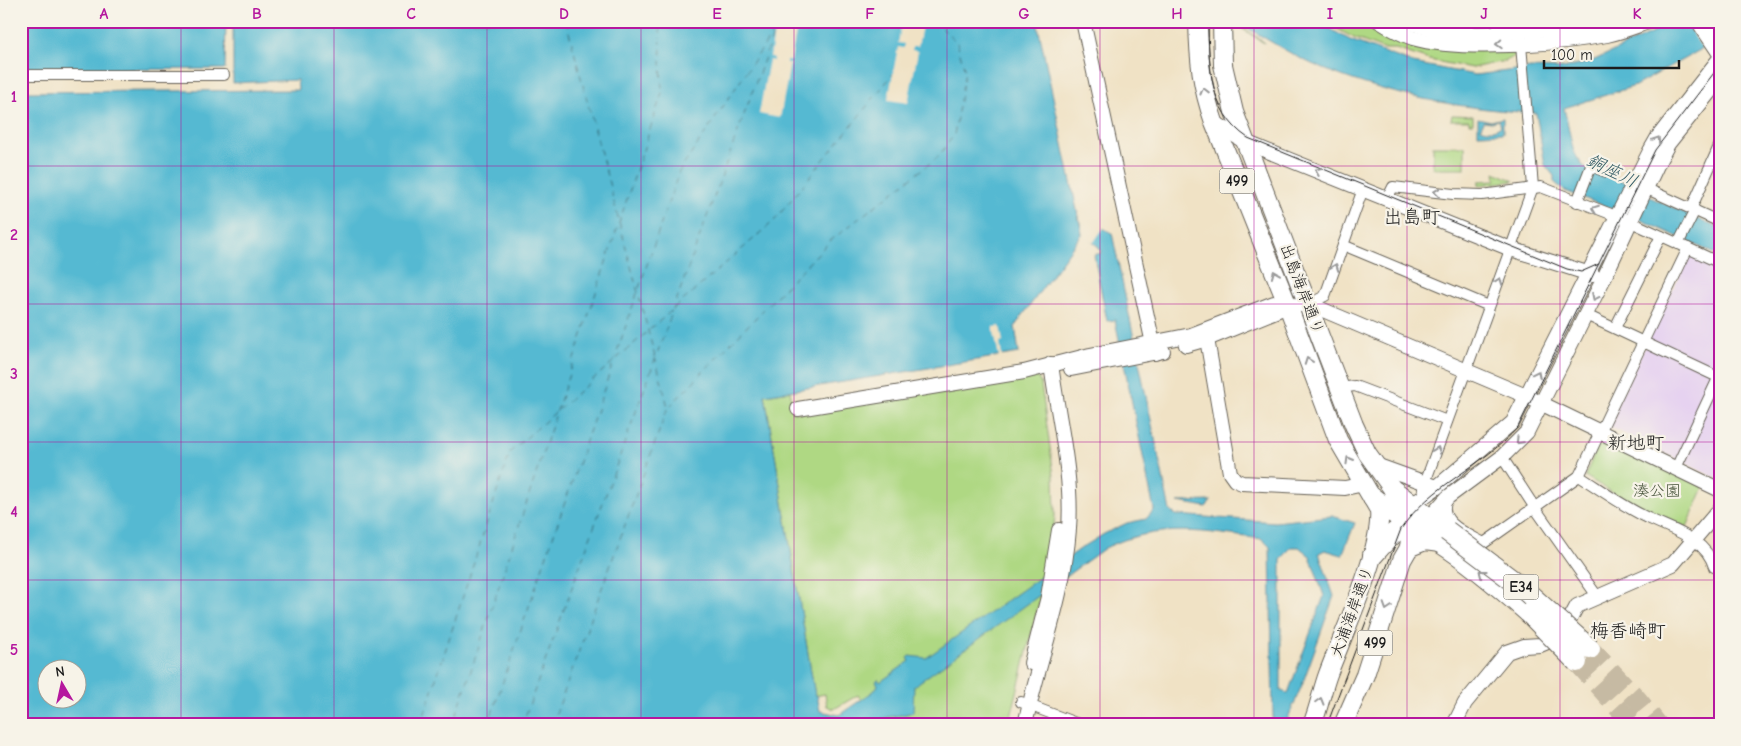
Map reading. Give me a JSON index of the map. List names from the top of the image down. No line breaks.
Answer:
{"streets":{"highway":["499","出島海岸通り","E34","大浦海岸通り"]},"crossings":[["出島海岸通り","E34"],["出島海岸通り","大浦海岸通り"],["E34","大浦海岸通り"]],"districts":["出島町","新地町","梅香崎町"],"water":["銅座川"],"parks":["湊公園"],"scale_bar":"100 m","north":"top","grid":{"columns":["A","B","C","D","E","F","G","H","I","J","K"],"rows":["1","2","3","4","5"]}}
